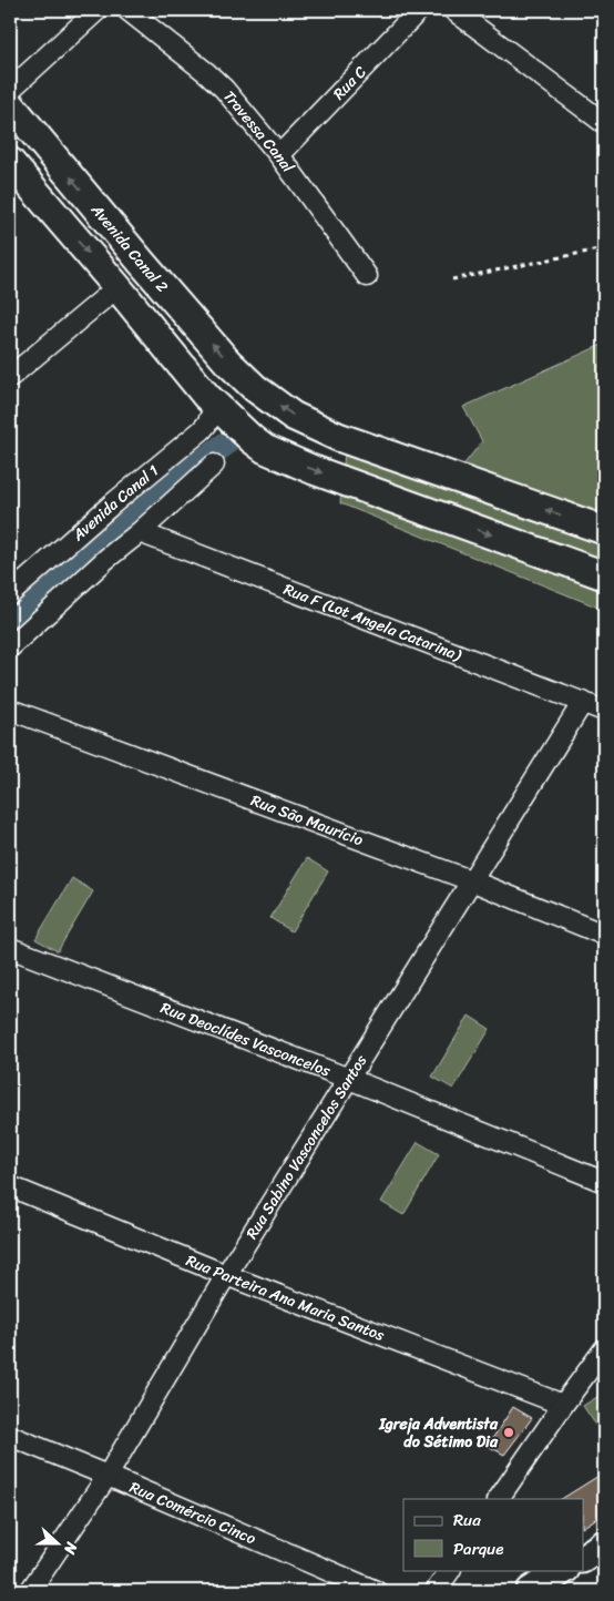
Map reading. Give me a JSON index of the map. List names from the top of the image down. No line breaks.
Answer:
{"streets":{"main road":["Avenida Canal 2"],"street":["Rua C","Travessa Canal","Avenida Canal 1","Rua F (Lot Angela Catarina)","Rua São Maurício","Rua Deoclídes Vasconcelos","Rua Sabino Vasconcelos Santos","Rua Parteira Ana Maria Santos","Rua Comércio Cinco"]},"crossings":[["Rua C","Travessa Canal"],["Rua F (Lot Angela Catarina)","Rua Sabino Vasconcelos Santos"],["Rua São Maurício","Rua Sabino Vasconcelos Santos"],["Rua Deoclídes Vasconcelos","Rua Sabino Vasconcelos Santos"],["Rua Sabino Vasconcelos Santos","Rua Parteira Ana Maria Santos"],["Rua Sabino Vasconcelos Santos","Rua Comércio Cinco"]],"places":["Igreja Adventista do Sétimo Dia"],"legend":["Rua","Parque"],"north":"right"}
